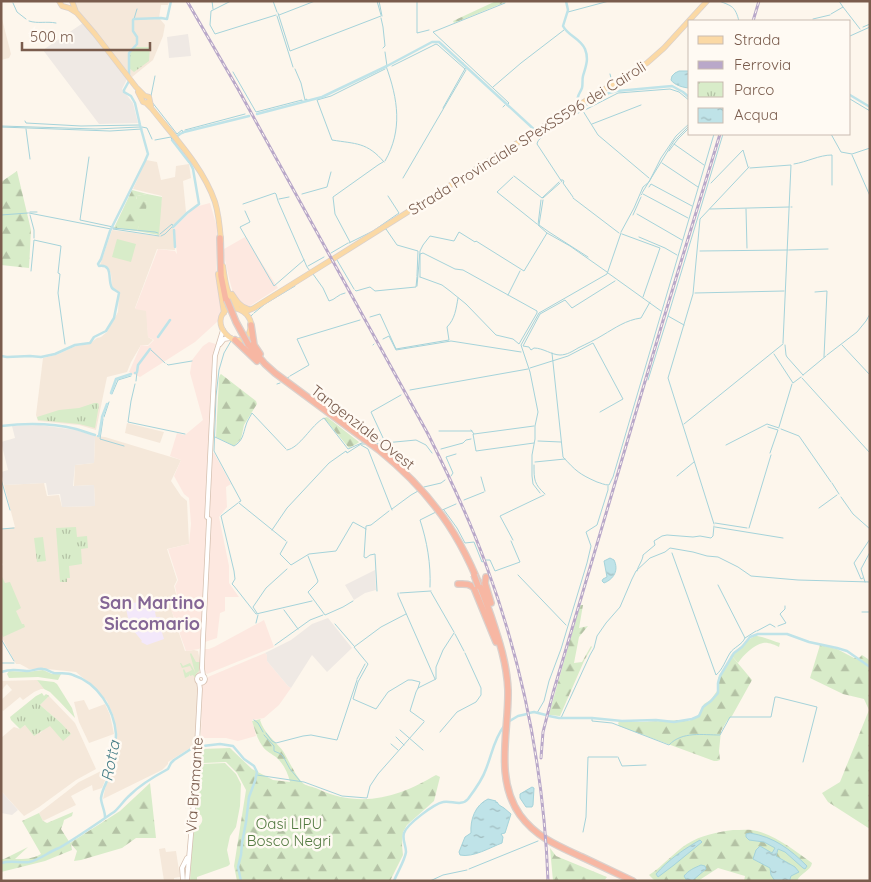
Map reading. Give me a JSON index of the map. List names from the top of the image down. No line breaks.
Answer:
{"streets":{"main road":["Strada Provinciale SPexSS596 dei Cairoli","Via Bramante"]},"districts":["San Martino Siccomario"],"water":["Rotta"],"parks":["Oasi LIPU Bosco Negri"],"legend":["Strada","Ferrovia","Parco","Acqua"],"scale_bar":"500 m"}
